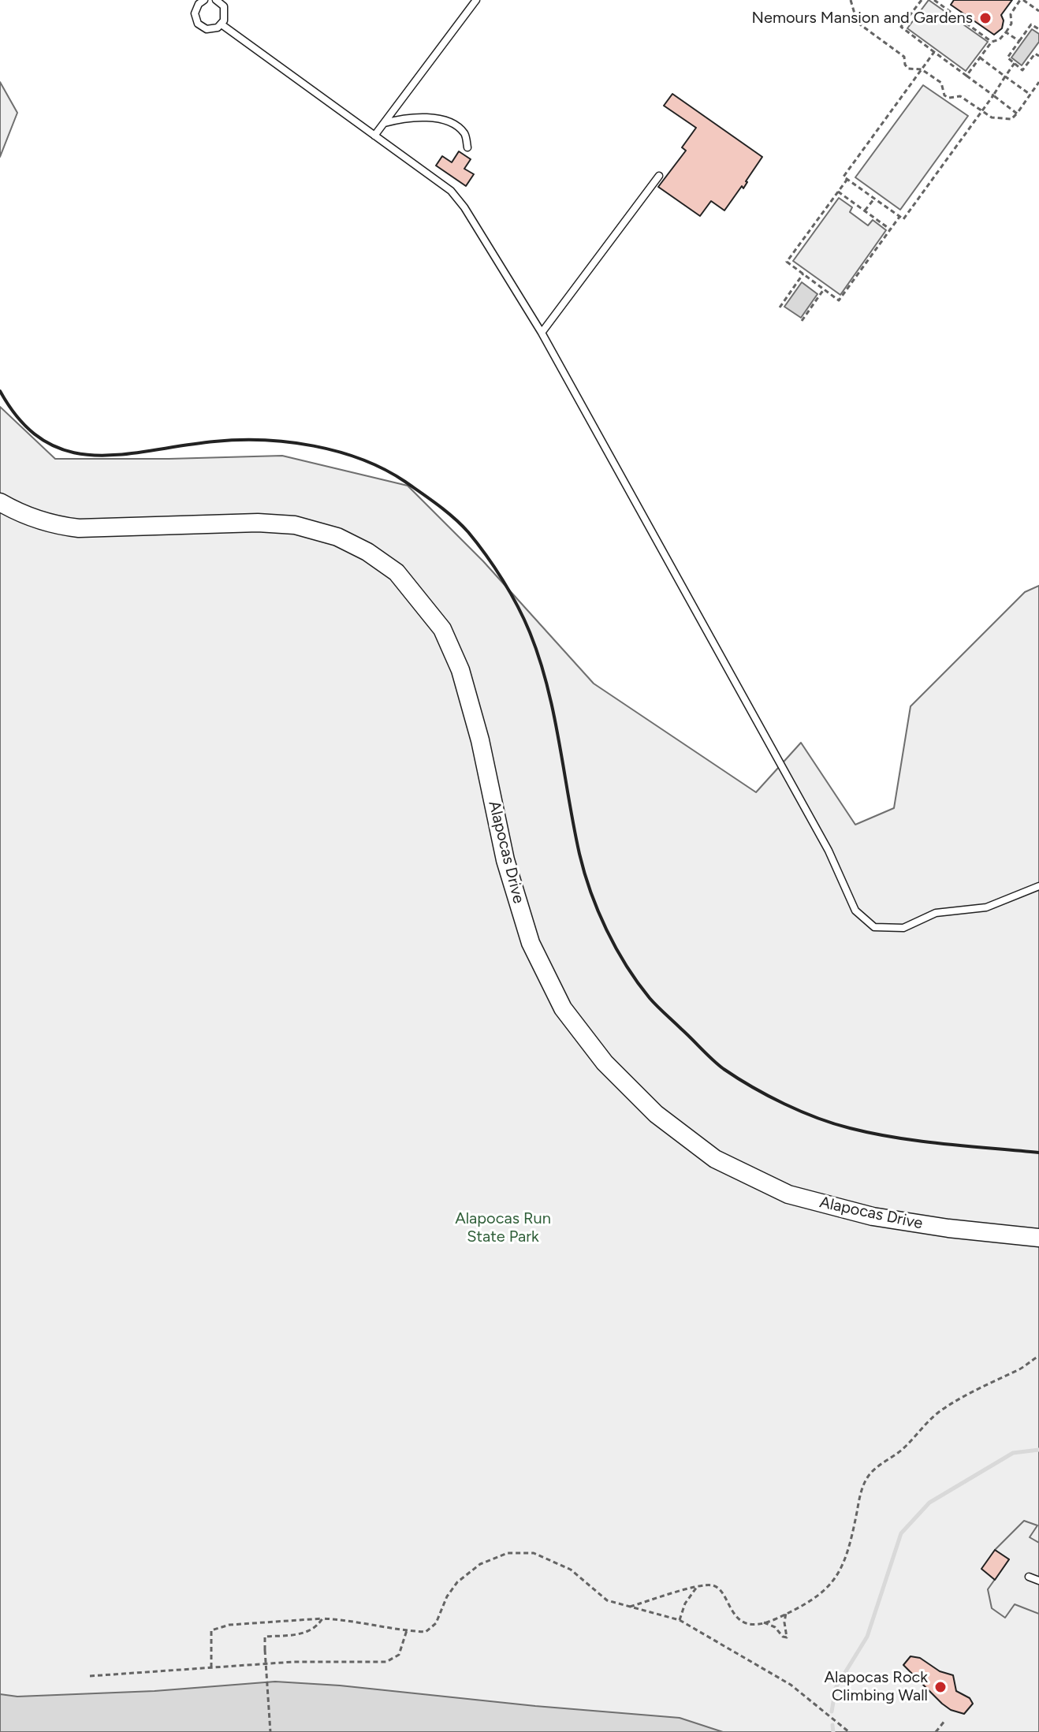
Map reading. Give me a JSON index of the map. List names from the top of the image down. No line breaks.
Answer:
{"streets":{"street":["Alapocas Drive"]},"parks":["Alapocas Run State Park"],"places":["Nemours Mansion and Gardens","Alapocas Rock Climbing Wall"]}
